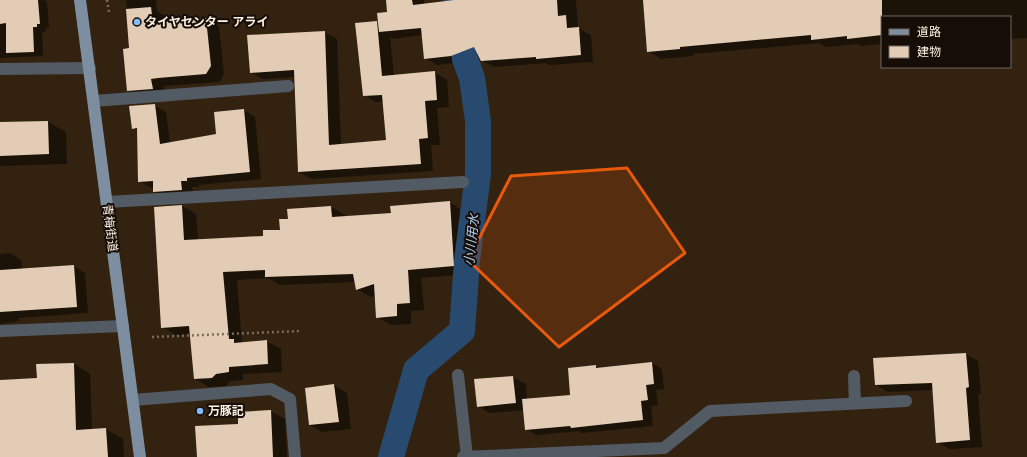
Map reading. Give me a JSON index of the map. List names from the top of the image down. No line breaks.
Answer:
{"streets":{"main road":["青梅街道"]},"water":["小川用水"],"places":["タイヤセンター アライ","万豚記"],"legend":["道路","建物"]}
